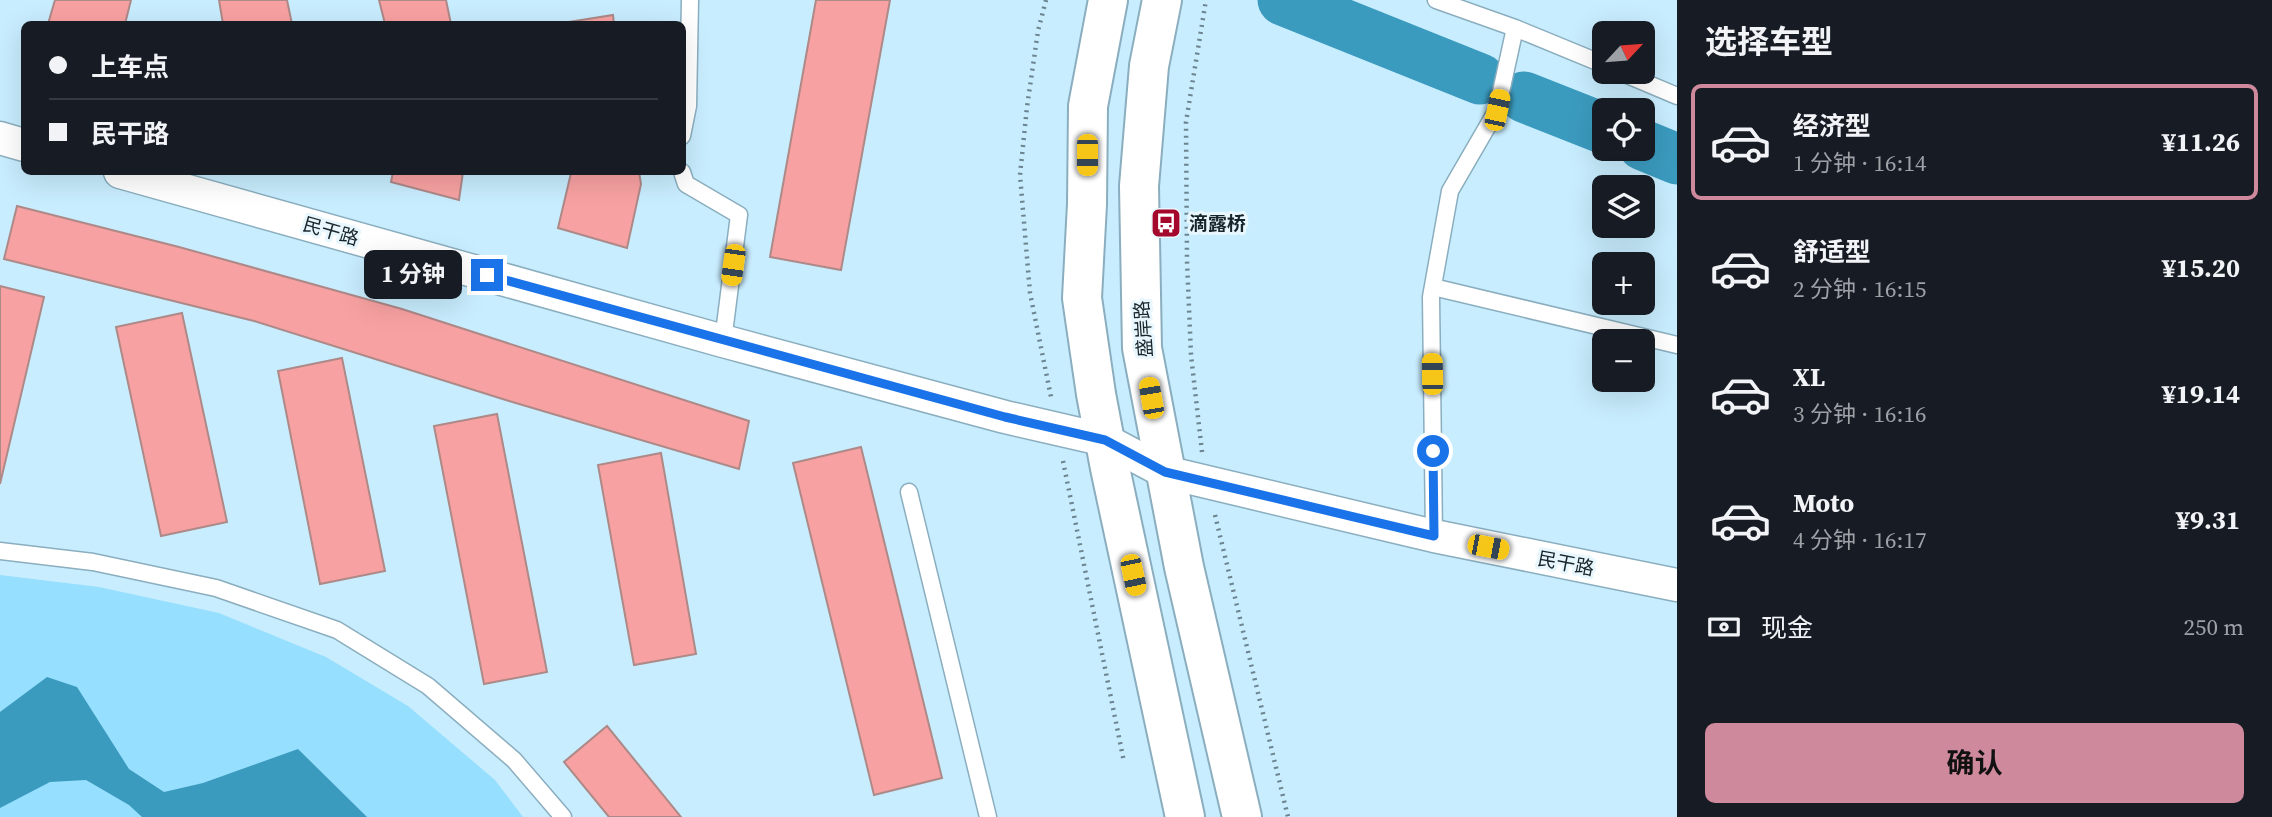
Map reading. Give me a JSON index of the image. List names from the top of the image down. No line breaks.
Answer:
{"streets":{"main road":["盛岸路"],"street":["民干路"]},"crossings":[["民干路","盛岸路"]],"places":{"bus stop":["滴露桥"]},"north":"top right","page":{"heading":"选择车型","map_buttons":["+","−"],"banner":["上车点","民干路"],"list":[{"name":"经济型","note":"1 分钟 · 16:14","value":"¥11.26"},{"name":"舒适型","note":"2 分钟 · 16:15","value":"¥15.20"},{"name":"XL","note":"3 分钟 · 16:16","value":"¥19.14"},{"name":"Moto","note":"4 分钟 · 16:17","value":"¥9.31"}],"bubble":"1 分钟","pay":["现金","250 m"],"buttons":"确认"}}
